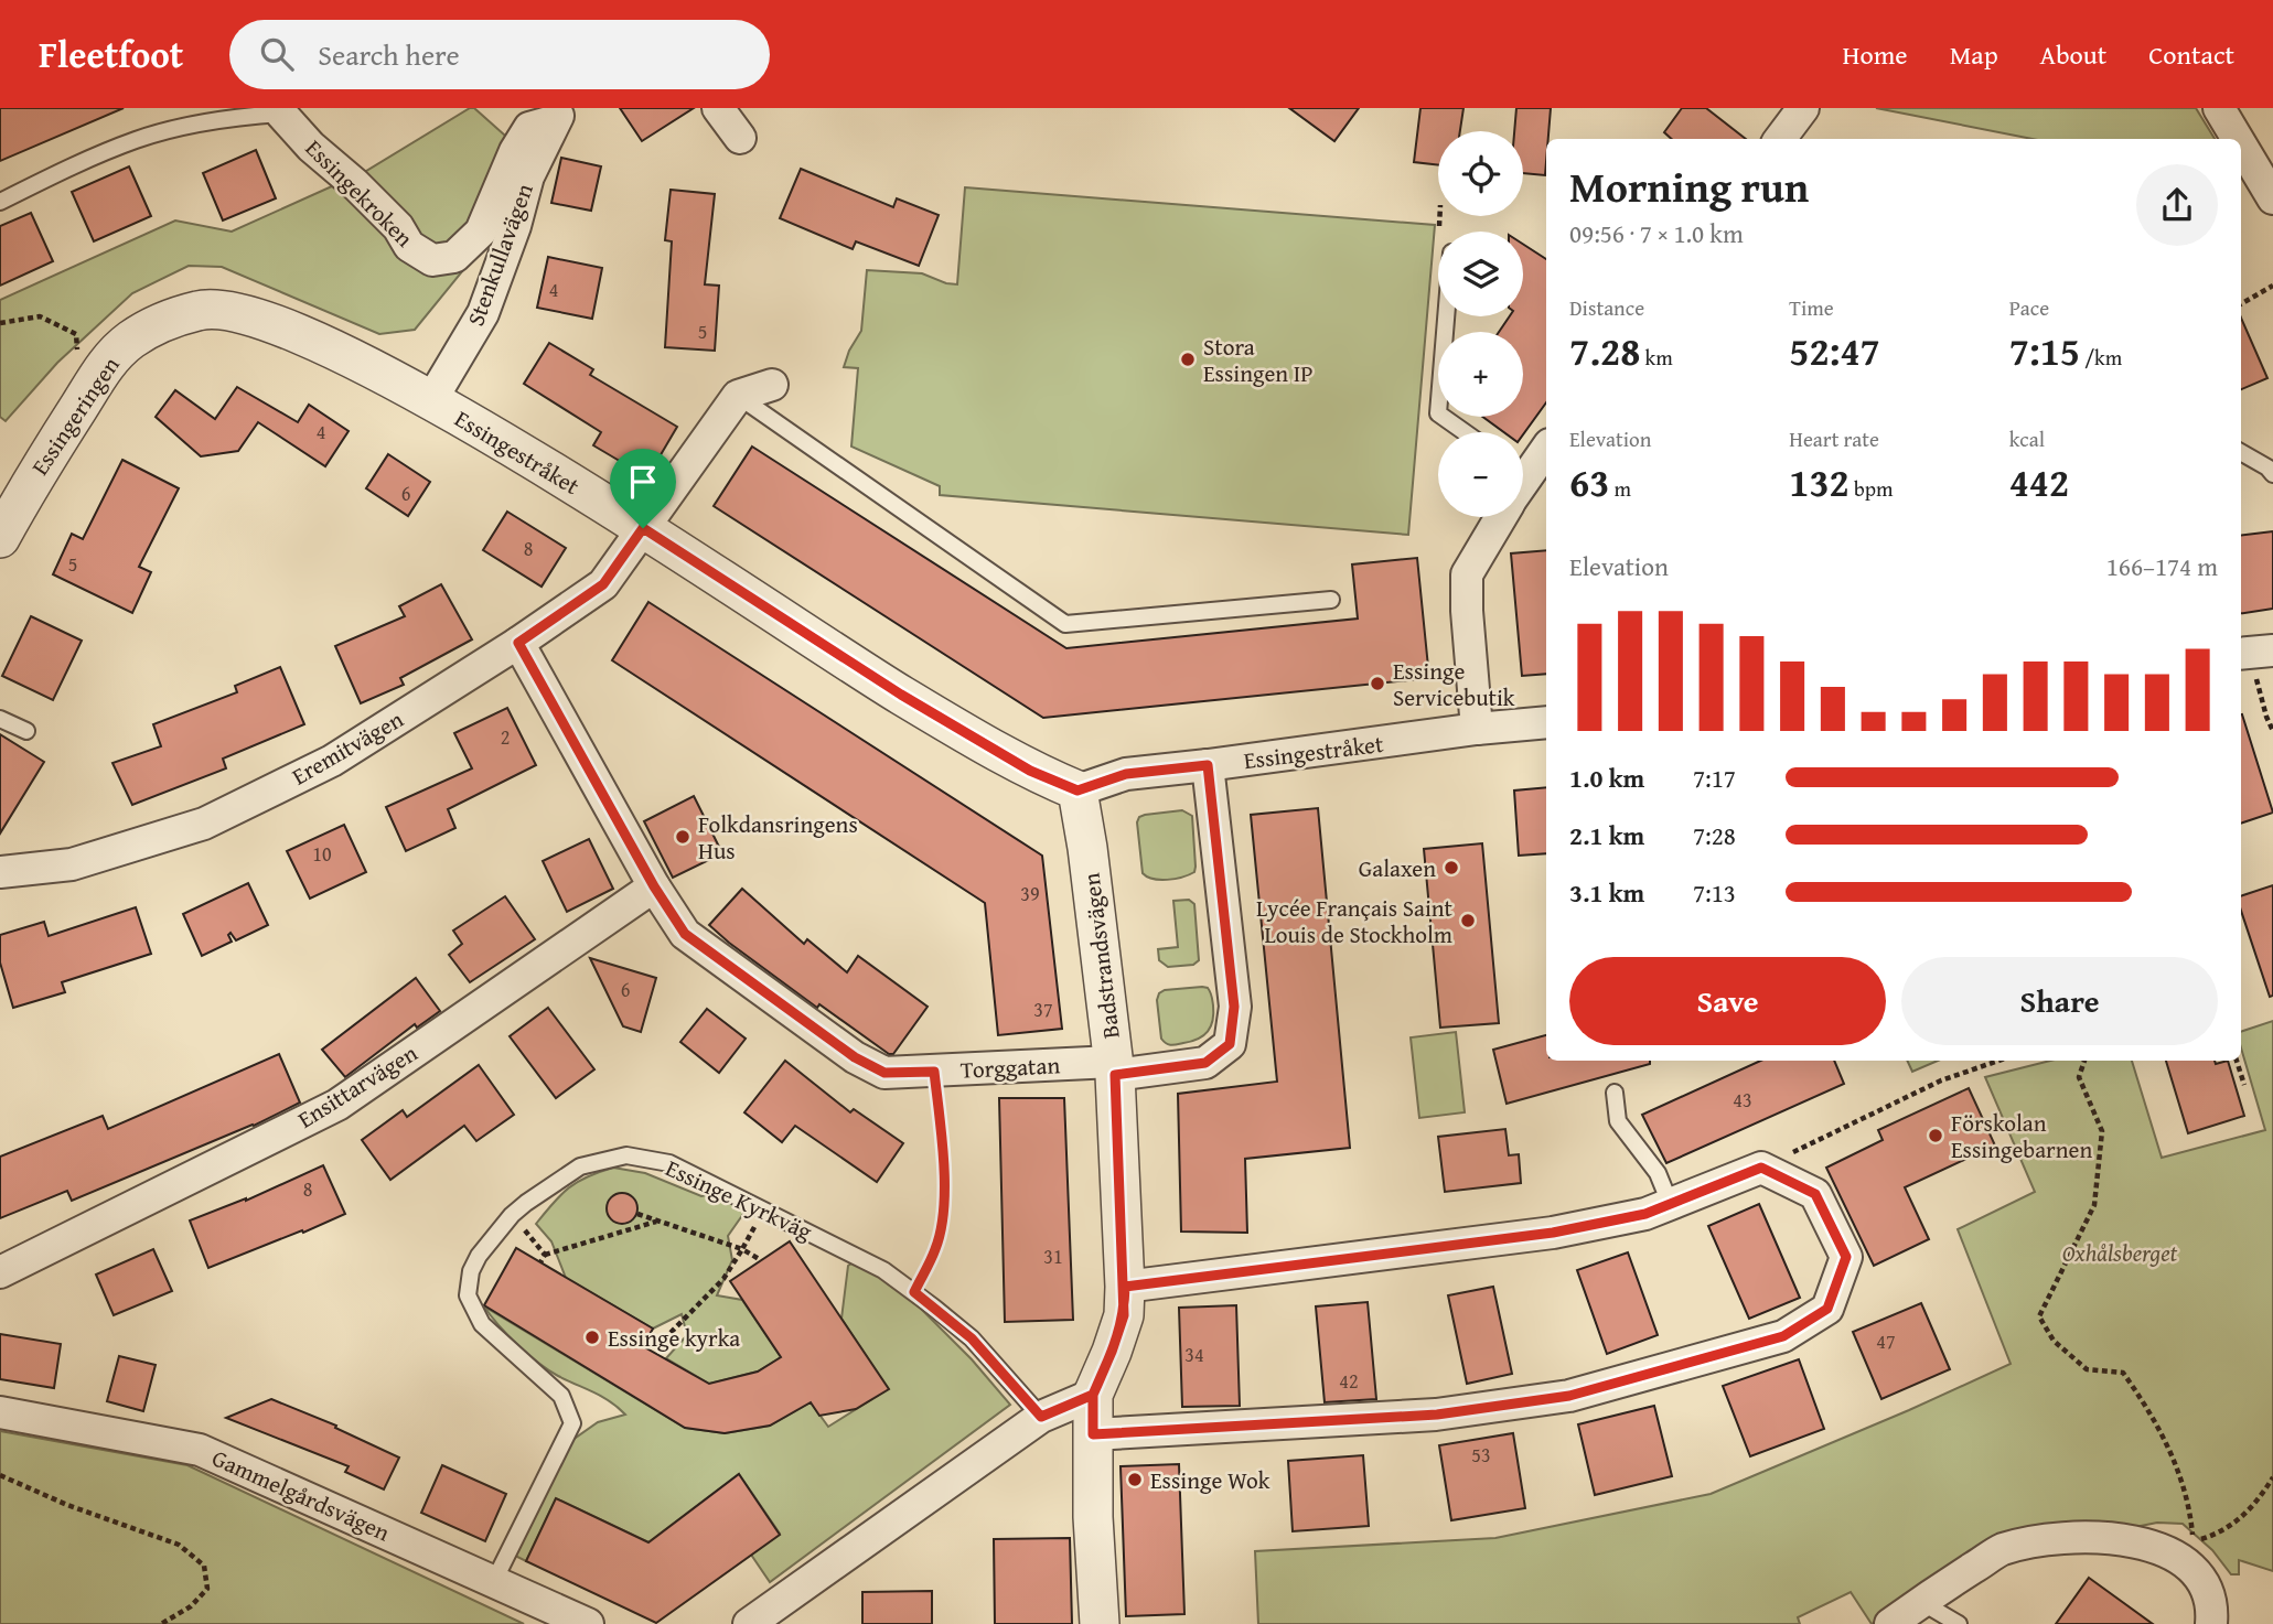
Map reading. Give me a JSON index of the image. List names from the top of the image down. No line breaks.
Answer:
{"streets":{"street":["Essingekroken","Stenkullavägen","Essingeringen","Essingestråket","Eremitvägen","Badstrandsvägen","Torggatan","Ensittarvägen","Gammelgårdsvägen"],"lane":["Essinge Kyrkväg"]},"crossings":[["Essingekroken","Stenkullavägen"],["Stenkullavägen","Essingeringen"],["Stenkullavägen","Essingestråket"],["Essingeringen","Essingestråket"],["Essingestråket","Eremitvägen"],["Essingestråket","Badstrandsvägen"],["Essingestråket","Torggatan"],["Eremitvägen","Torggatan"],["Badstrandsvägen","Torggatan"],["Torggatan","Ensittarvägen"],["Essinge Kyrkväg","Gammelgårdsvägen"]],"parks":["Oxhålsberget"],"places":["Stora Essingen IP","Essinge Servicebutik","Folkdansringens Hus","Galaxen","Lycée Français Saint Louis de Stockholm","Förskolan Essingebarnen","Essinge kyrka","Essinge Wok"],"house_numbers":["4","5","4","6","8","5","2","10","39","6","37","43","8","31","47","34","42","53"],"page":{"header":"Fleetfoot","search":"Search here","nav":["Home","Map","About","Contact"],"map_buttons":["+","−"],"heading":["Morning run","09:56 · 7 × 1.0 km"],"stats":[["Distance","7.28 km"],["Time","52:47"],["Pace","7:15 /km"],["Elevation","63 m"],["Heart rate","132 bpm"],["kcal","442"]],"chart":["Elevation","166–174 m"],"list":[{"name":"1.0 km","note":"7:17"},{"name":"2.1 km","note":"7:28"},{"name":"3.1 km","note":"7:13"}],"buttons":["Save","Share"]}}
